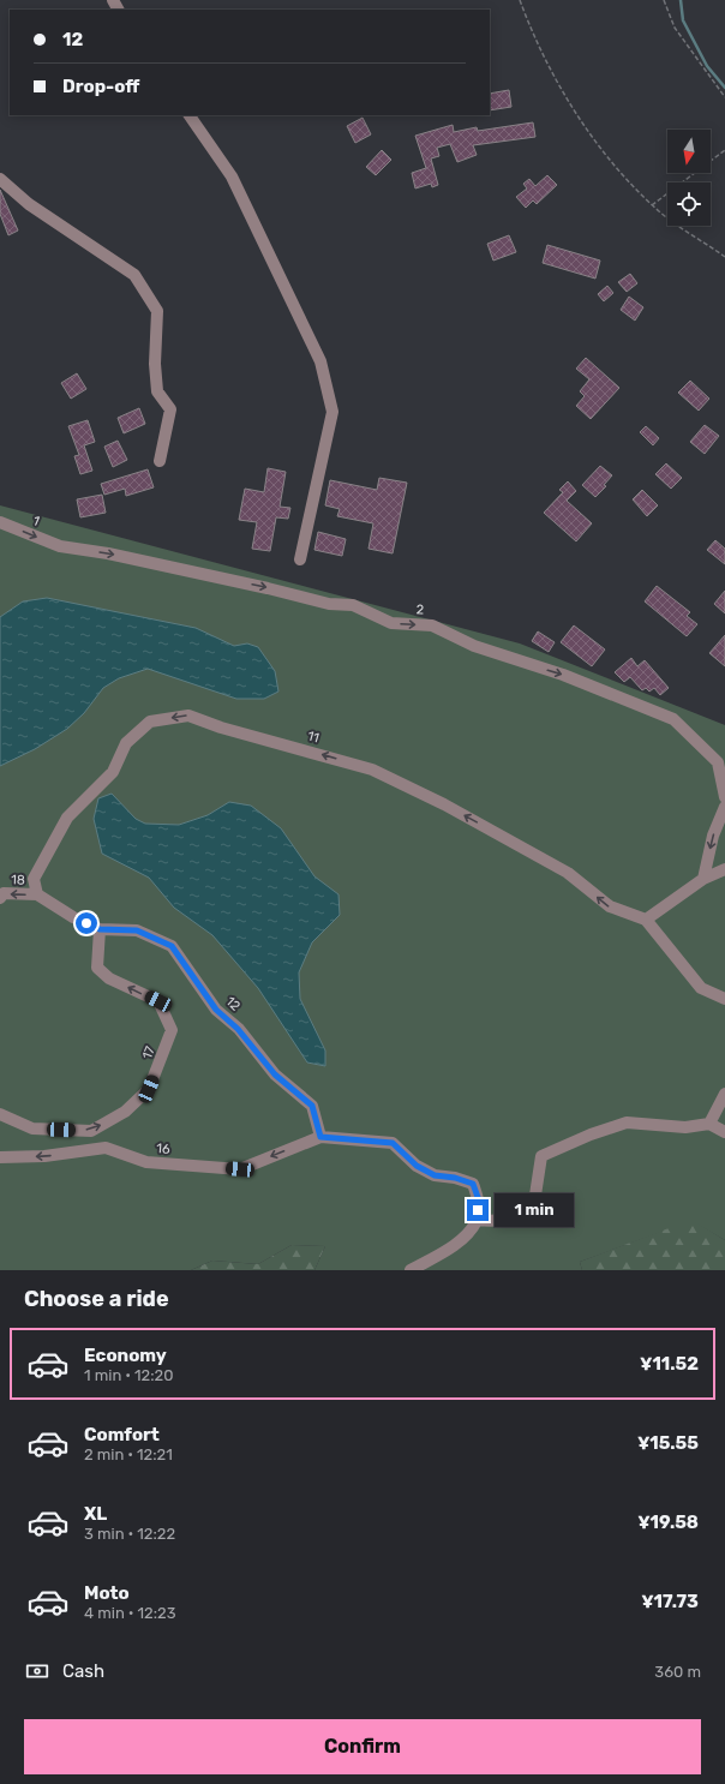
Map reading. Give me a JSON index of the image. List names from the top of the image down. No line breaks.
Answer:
{"streets":{"street":["1","2","11","18","12","17","16"]},"crossings":[["1","2"],["11","18"],["12","17"],["12","16"]],"one_way":["1","2","11","18","16"],"north":"bottom","page":{"banner":["12","Drop-off"],"bubble":"1 min","heading":"Choose a ride","list":[{"name":"Economy","note":"1 min · 12:20","value":"¥11.52"},{"name":"Comfort","note":"2 min · 12:21","value":"¥15.55"},{"name":"XL","note":"3 min · 12:22","value":"¥19.58"},{"name":"Moto","note":"4 min · 12:23","value":"¥17.73"}],"pay":["Cash","360 m"],"buttons":"Confirm"}}
